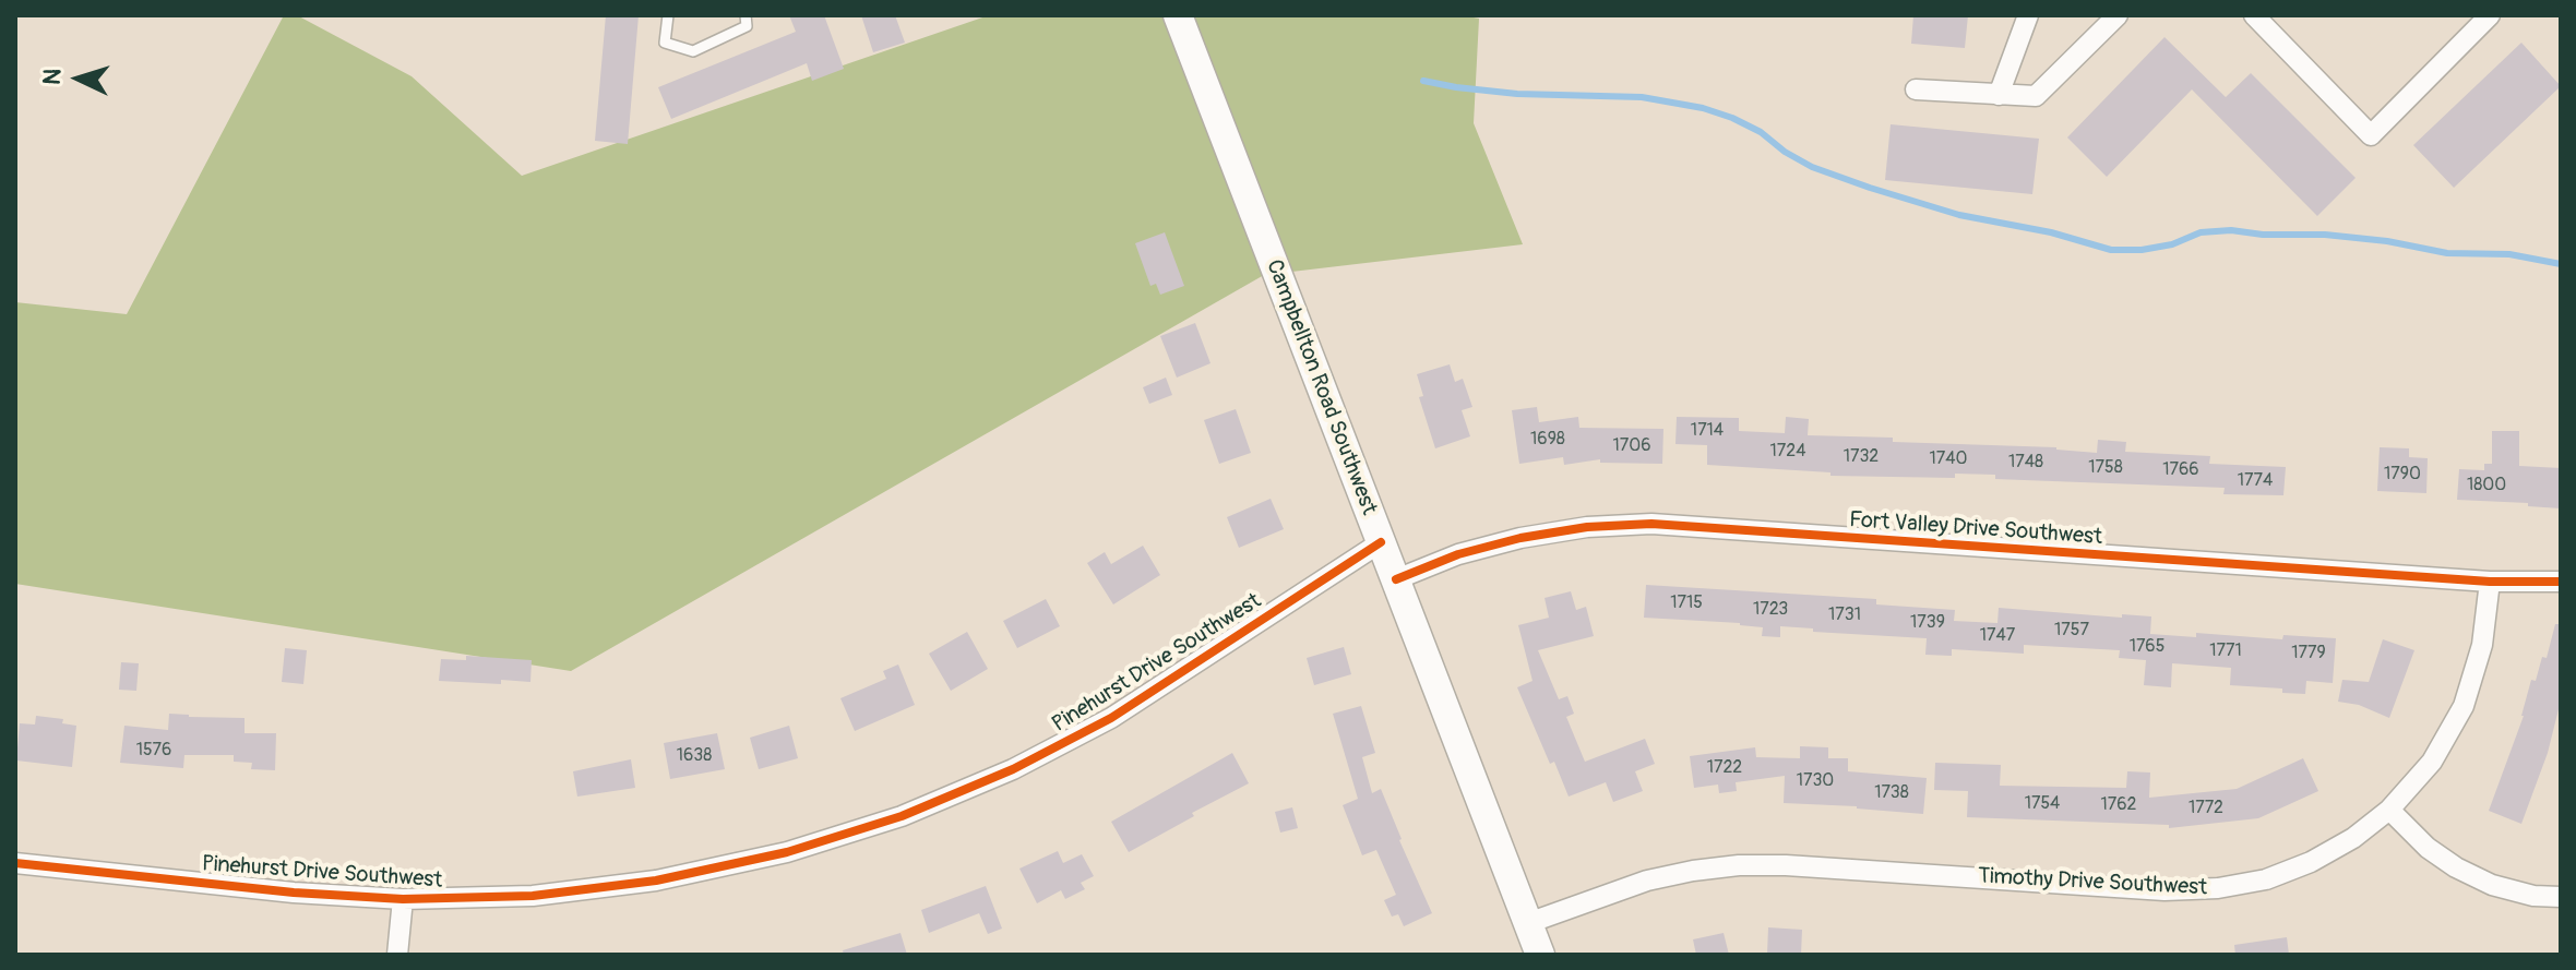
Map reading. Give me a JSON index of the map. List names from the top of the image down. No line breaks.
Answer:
{"streets":{"main road":["Campbellton Road Southwest"],"street":["Fort Valley Drive Southwest","Pinehurst Drive Southwest","Timothy Drive Southwest"]},"crossings":[["Campbellton Road Southwest","Fort Valley Drive Southwest"],["Campbellton Road Southwest","Pinehurst Drive Southwest"],["Campbellton Road Southwest","Timothy Drive Southwest"],["Fort Valley Drive Southwest","Timothy Drive Southwest"]],"house_numbers":["1714","1698","1706","1724","1732","1740","1748","1758","1766","1790","1774","1800","1715","1723","1731","1739","1757","1747","1765","1771","1779","1576","1638","1722","1730","1738","1754","1762","1772"],"north":"left"}
